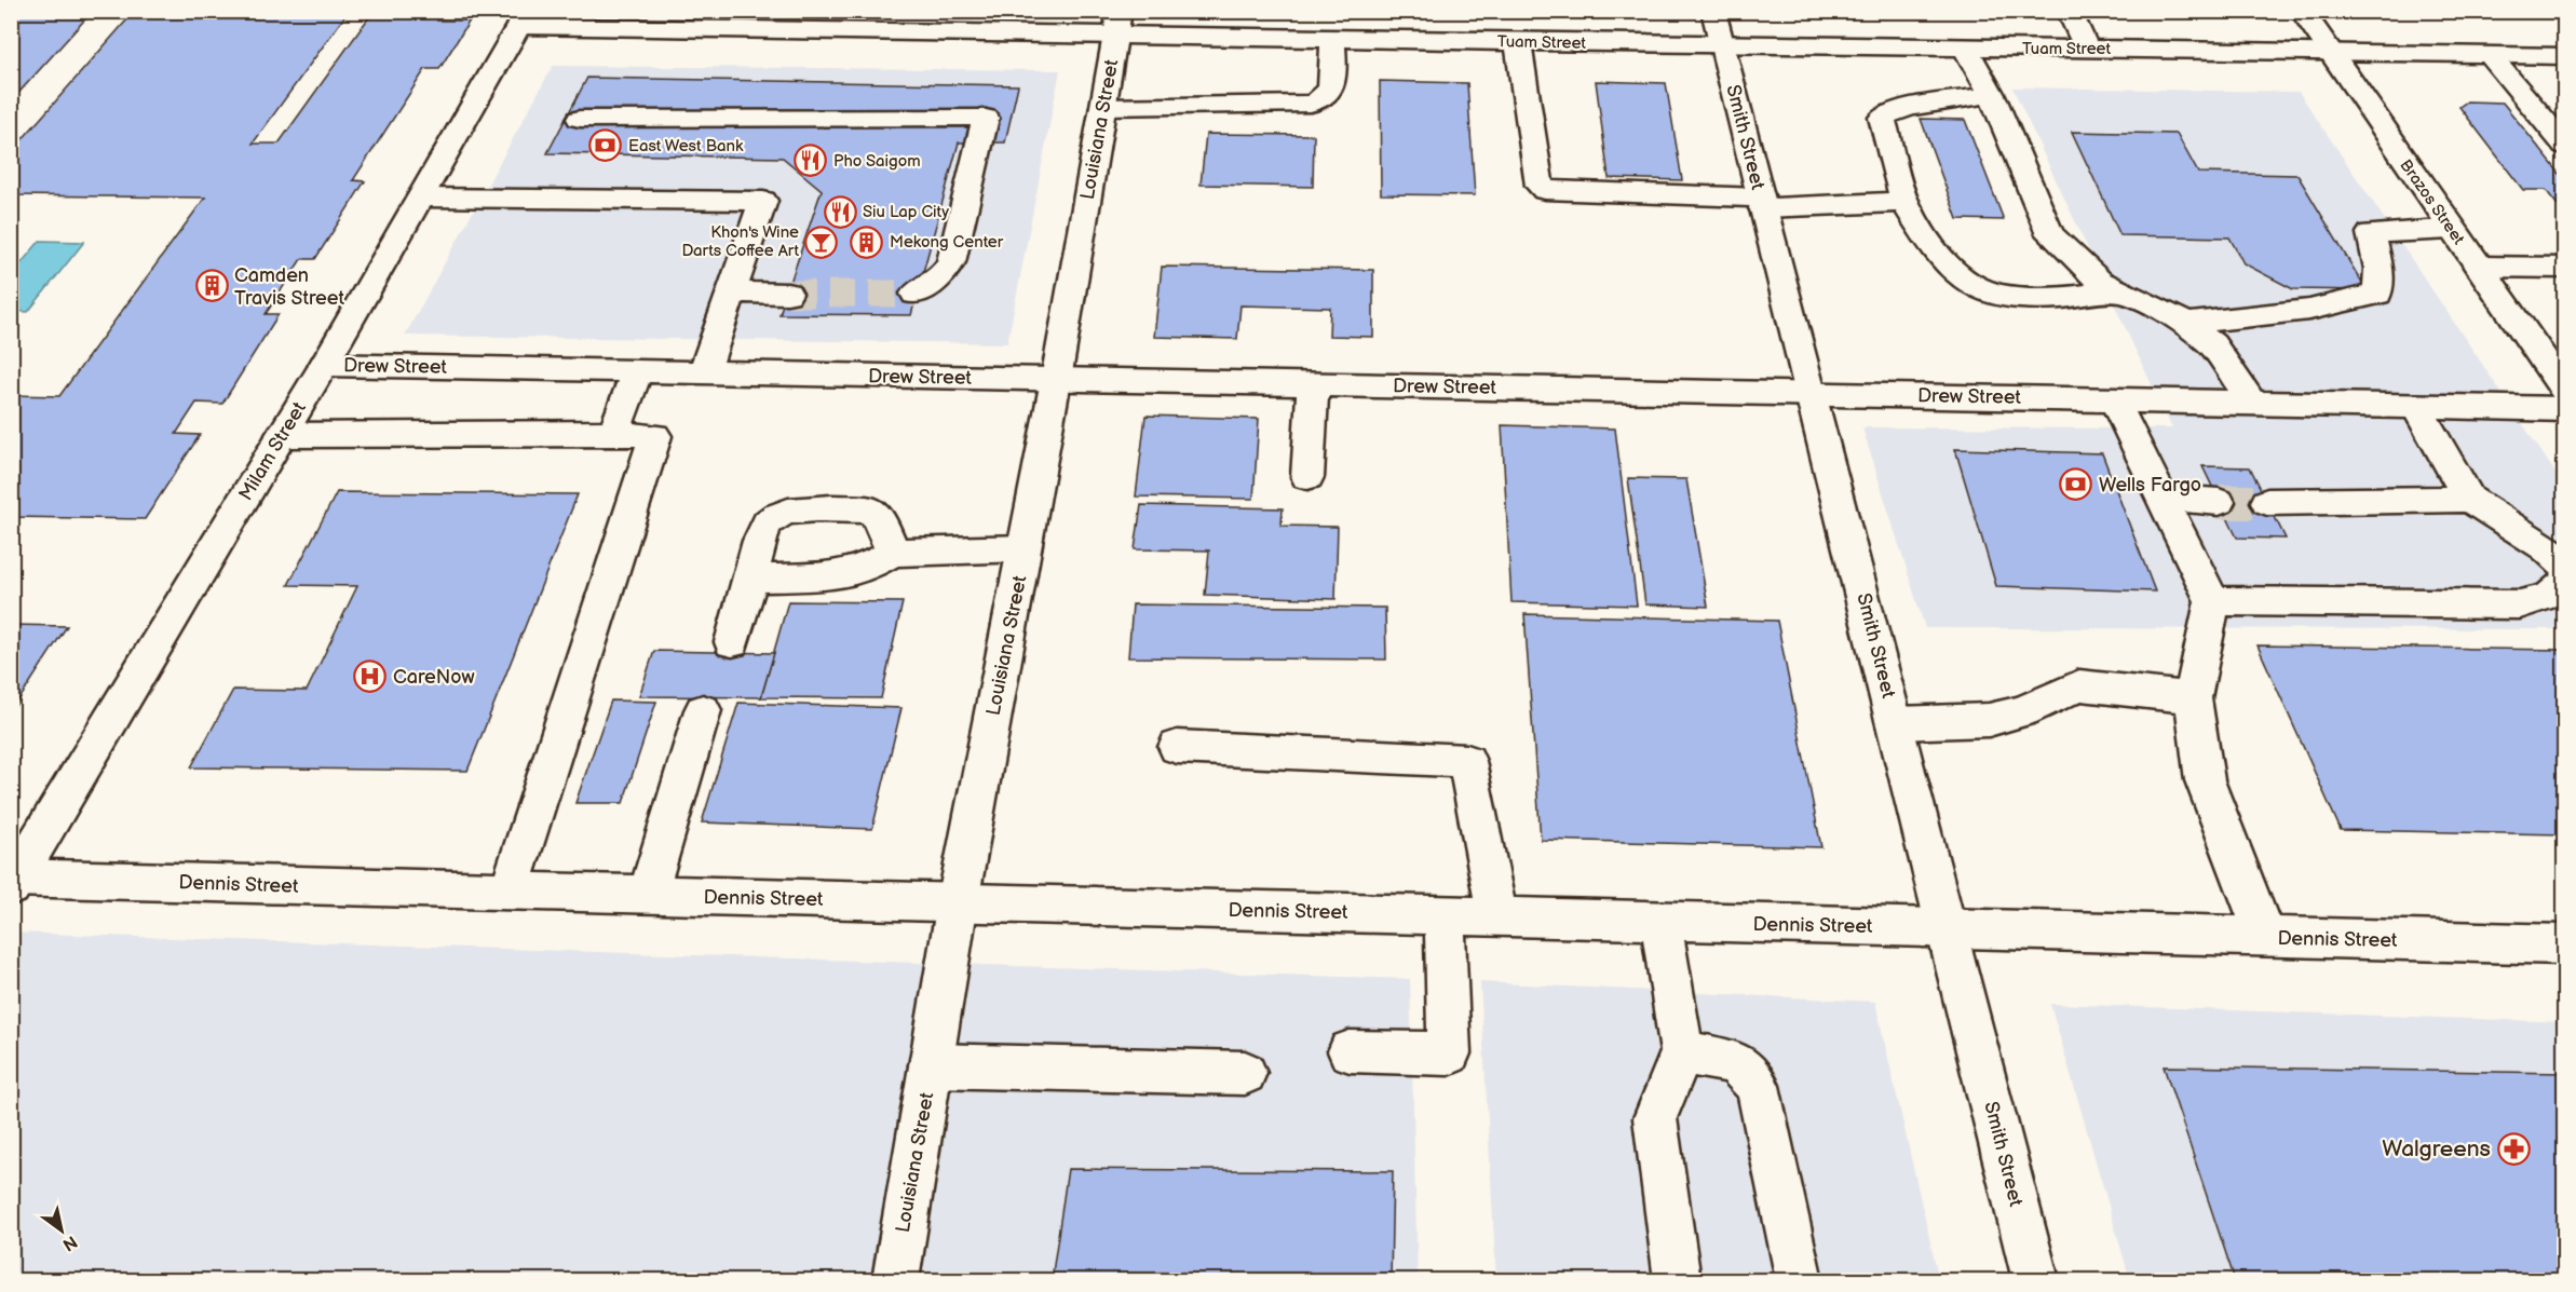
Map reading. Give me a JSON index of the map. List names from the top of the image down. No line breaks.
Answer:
{"streets":{"street":["Tuam Street","Louisiana Street","Smith Street","Brazos Street","Drew Street","Milam Street","Dennis Street"]},"crossings":[["Tuam Street","Louisiana Street"],["Tuam Street","Smith Street"],["Tuam Street","Brazos Street"],["Tuam Street","Milam Street"],["Louisiana Street","Drew Street"],["Louisiana Street","Dennis Street"],["Smith Street","Drew Street"],["Smith Street","Dennis Street"],["Drew Street","Milam Street"],["Milam Street","Dennis Street"]],"places":{"bank":["East West Bank","Wells Fargo"],"restaurant":["Pho Saigom","Siu Lap City"],"bar":["Khon's Wine Darts Coffee Art"],"building":["Mekong Center","Camden Travis Street"],"hospital":["CareNow"],"pharmacy":["Walgreens"]},"north":"bottom right"}
